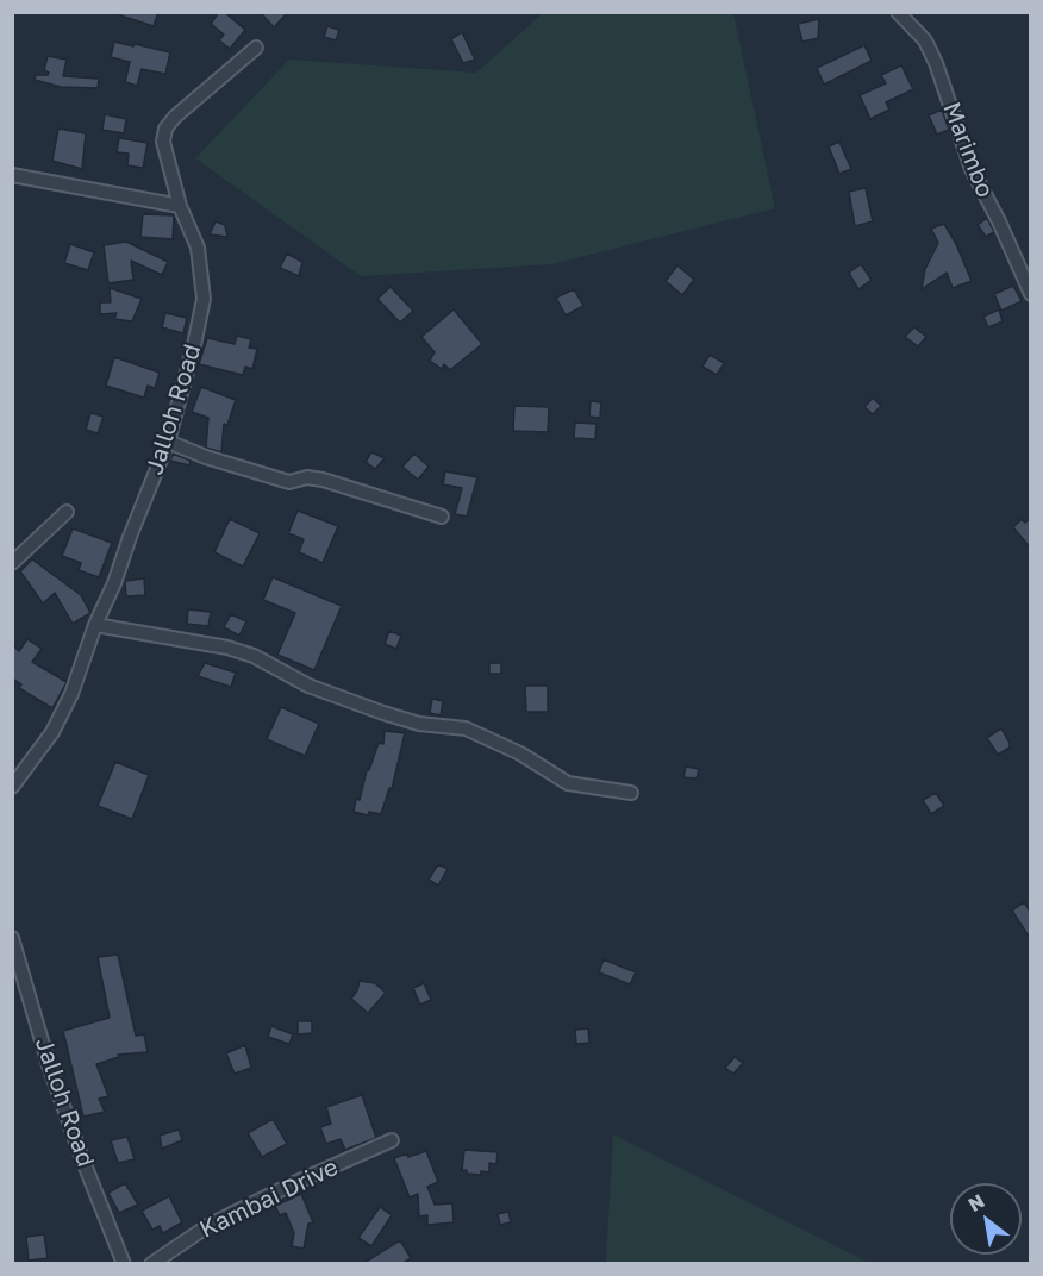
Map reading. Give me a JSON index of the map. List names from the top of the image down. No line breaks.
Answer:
{"streets":{"street":["Marimbo","Jalloh Road","Kambai Drive"]},"north":"top left"}
